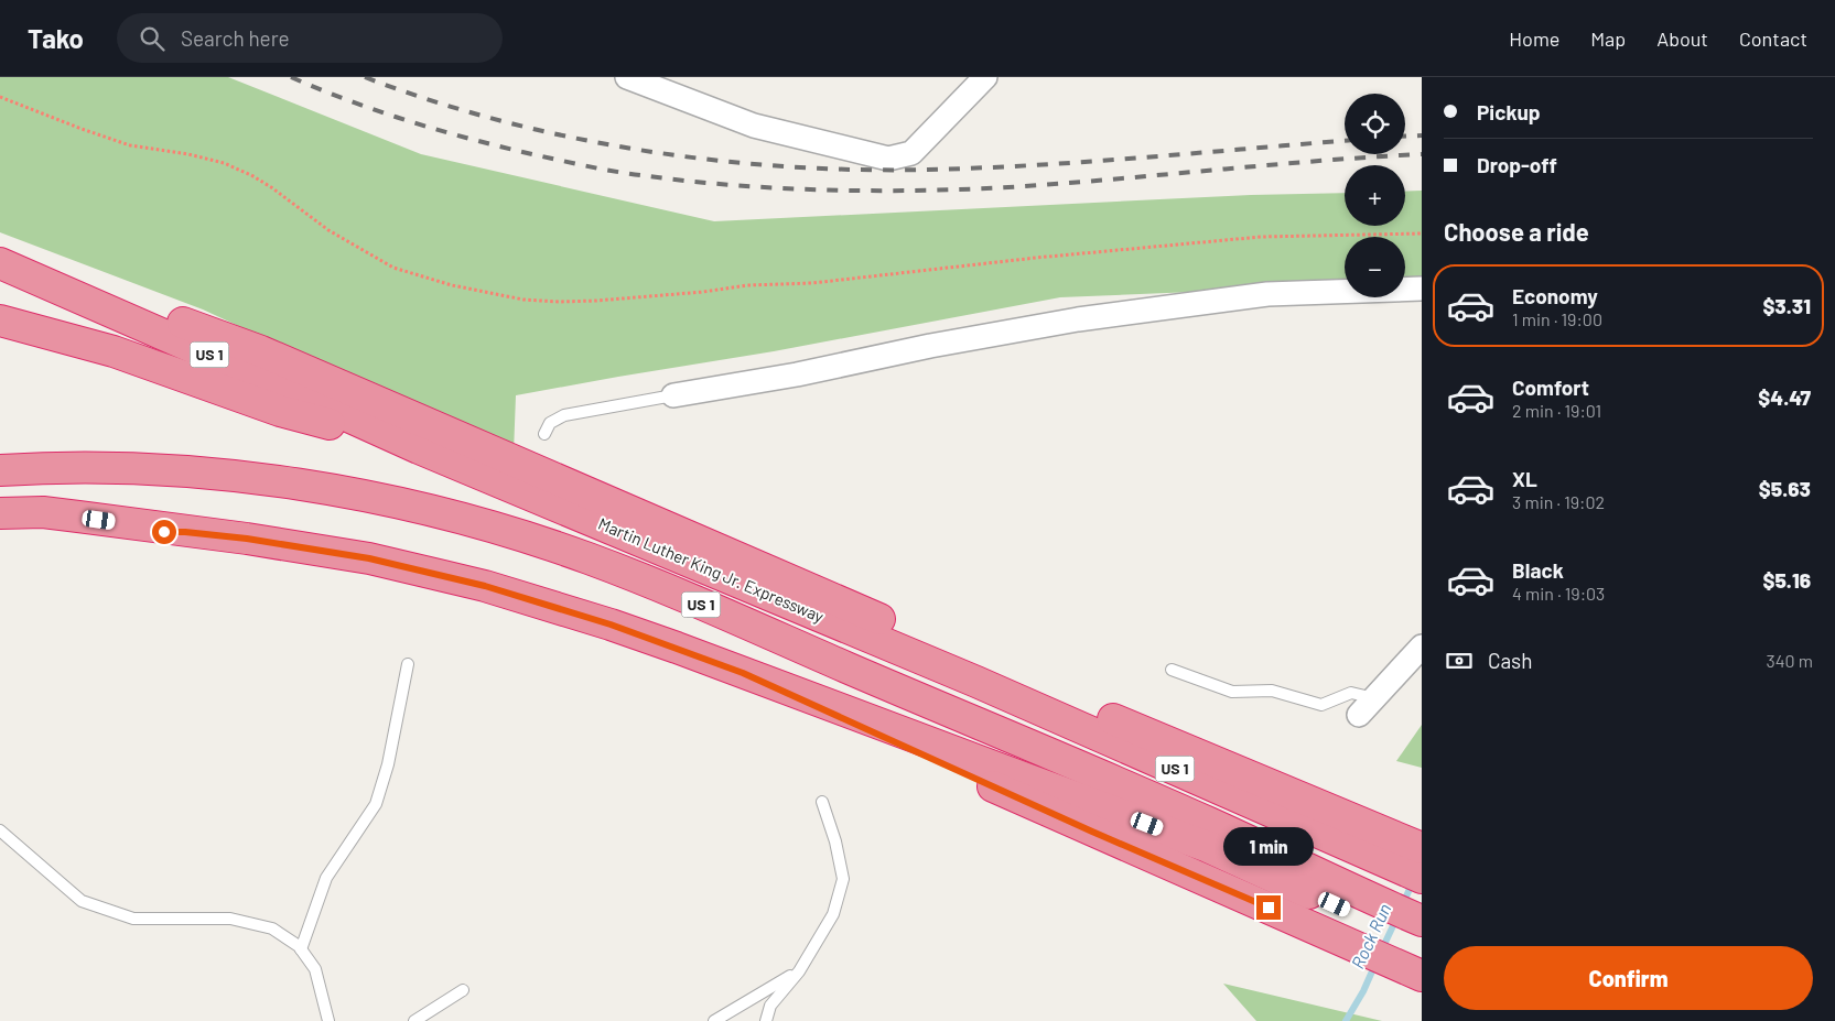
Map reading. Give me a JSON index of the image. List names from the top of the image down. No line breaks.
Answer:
{"streets":{"highway":["US 1","Martin Luther King Jr. Expressway"]},"water":["Rock Run"],"page":{"header":"Tako","search":"Search here","nav":["Home","Map","About","Contact"],"banner":["Pickup","Drop-off"],"map_buttons":["+","−"],"heading":"Choose a ride","list":[{"name":"Economy","note":"1 min · 19:00","value":"$3.31"},{"name":"Comfort","note":"2 min · 19:01","value":"$4.47"},{"name":"XL","note":"3 min · 19:02","value":"$5.63"},{"name":"Black","note":"4 min · 19:03","value":"$5.16"}],"pay":["Cash","340 m"],"bubble":"1 min","buttons":"Confirm"}}
